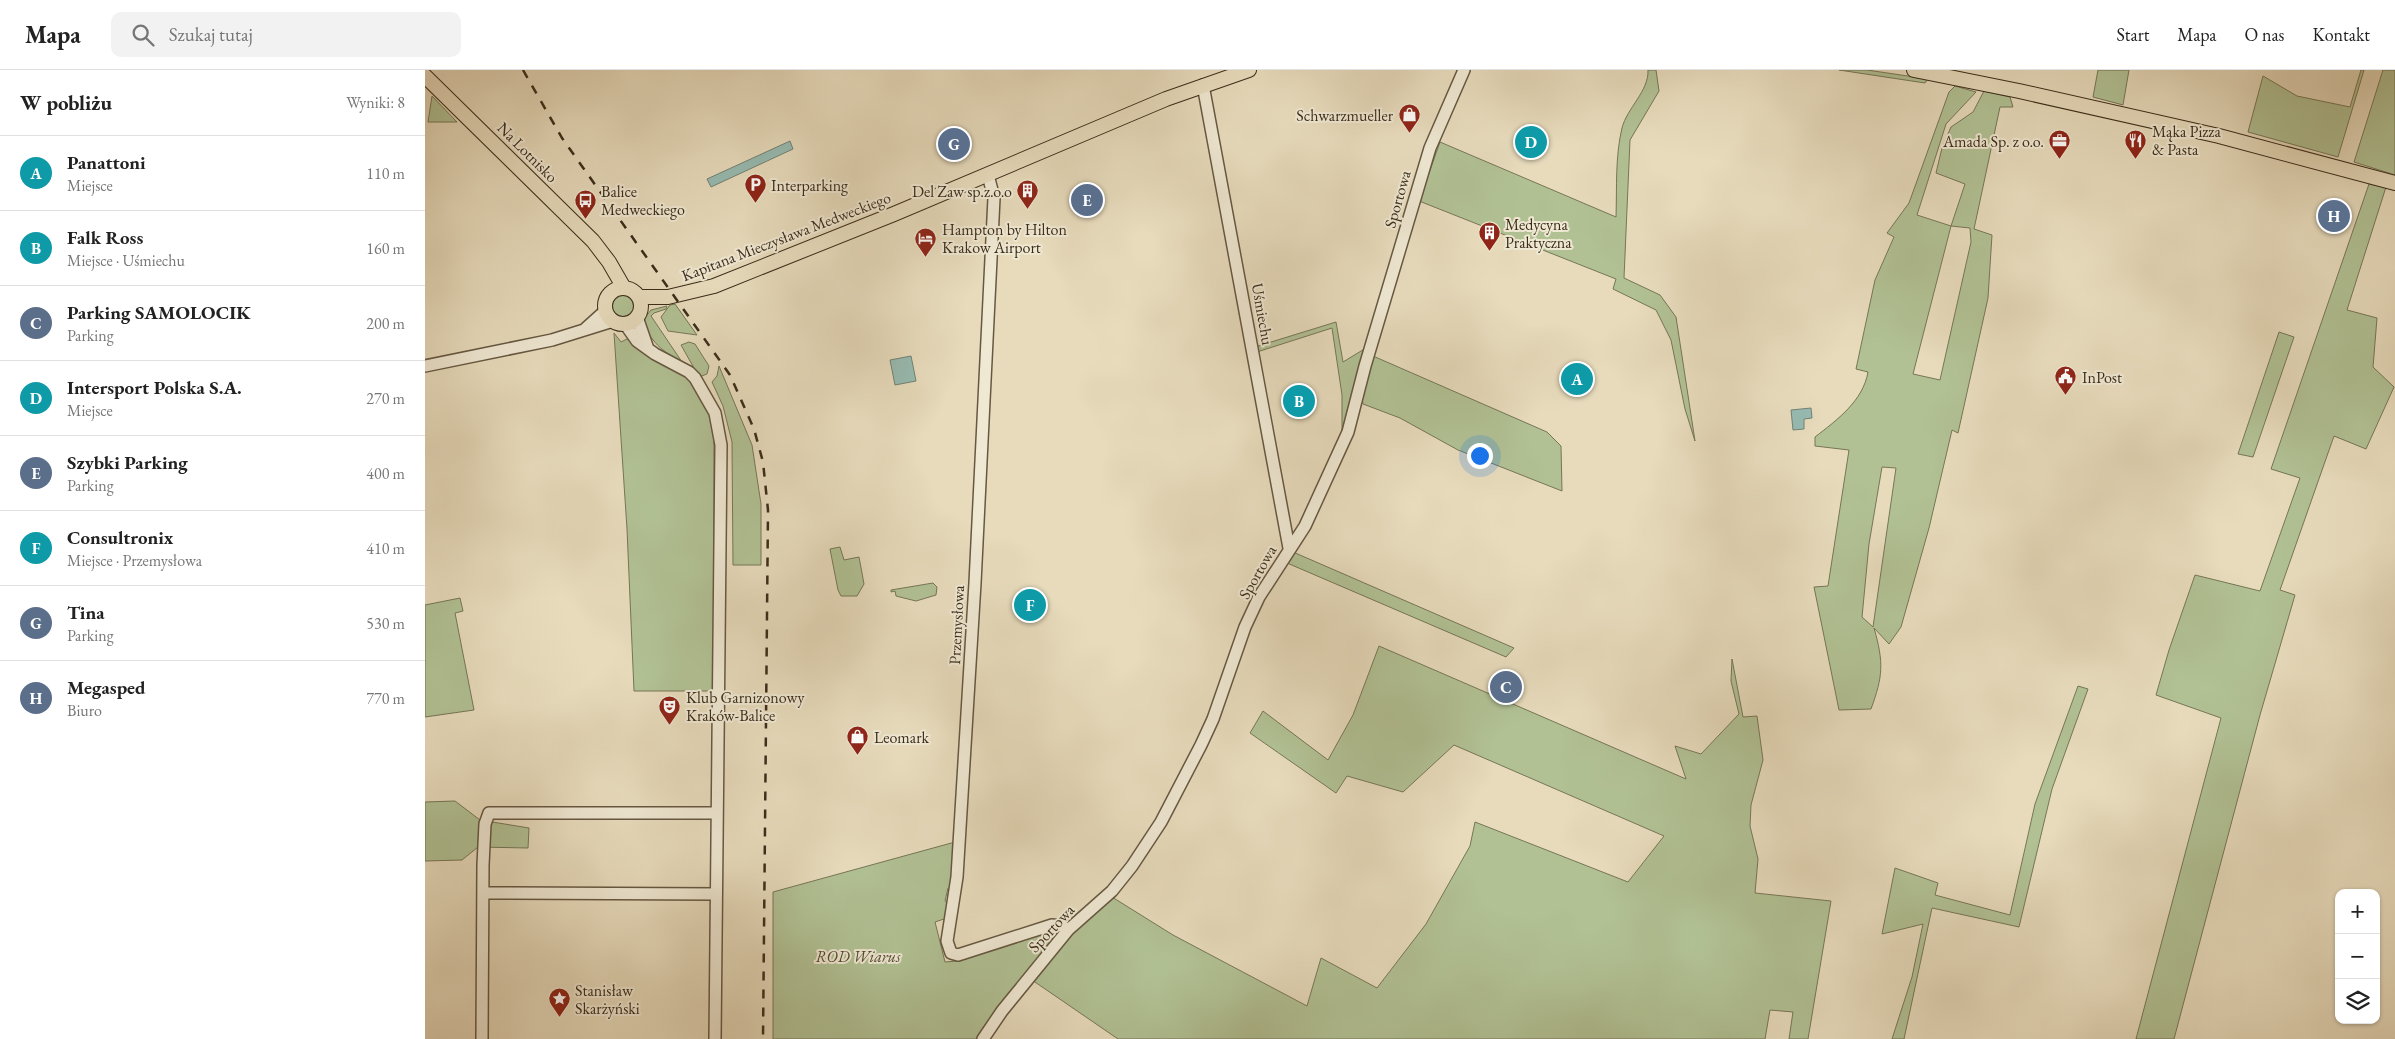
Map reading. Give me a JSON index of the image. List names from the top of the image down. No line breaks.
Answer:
{"streets":{"main road":["Na Lotnisko","Kapitana Mieczysława Medweckiego"],"street":["Sportowa","Uśmiechu","Przemysłowa"]},"crossings":[["Sportowa","Uśmiechu"],["Sportowa","Przemysłowa"],["Kapitana Mieczysława Medweckiego","Uśmiechu"],["Kapitana Mieczysława Medweckiego","Przemysłowa"]],"parks":["ROD Wiarus"],"places":{"shop":["Schwarzmueller","Leomark"],"restaurant":["Mąka Pizza & Pasta"],"office":["Amada Sp. z o.o."],"parking":["Interparking"],"building":["Del Zaw sp.z.o.o","Medycyna Praktyczna"],"bus stop":["Balice Medweckiego"],"hotel":["Hampton by Hilton Krakow Airport"],"public building":["InPost"],"theatre":["Klub Garnizonowy Kraków-Balice"],"place":["Stanisław Skarżyński"]},"page":{"header":"Mapa","search":"Szukaj tutaj","nav":["Start","Mapa","O nas","Kontakt"],"heading":["W pobliżu","Wyniki: 8"],"pins":["D","G","E","H","A","B","F","C"],"list":[{"mark":"A","name":"Panattoni","note":"Miejsce","value":"110 m"},{"mark":"B","name":"Falk Ross","note":"Miejsce · Uśmiechu","value":"160 m"},{"mark":"C","name":"Parking SAMOLOCIK","note":"Parking","value":"200 m"},{"mark":"D","name":"Intersport Polska S.A.","note":"Miejsce","value":"270 m"},{"mark":"E","name":"Szybki Parking","note":"Parking","value":"400 m"},{"mark":"F","name":"Consultronix","note":"Miejsce · Przemysłowa","value":"410 m"},{"mark":"G","name":"Tina","note":"Parking","value":"530 m"},{"mark":"H","name":"Megasped","note":"Biuro","value":"770 m"}],"map_buttons":["+","−"]}}
